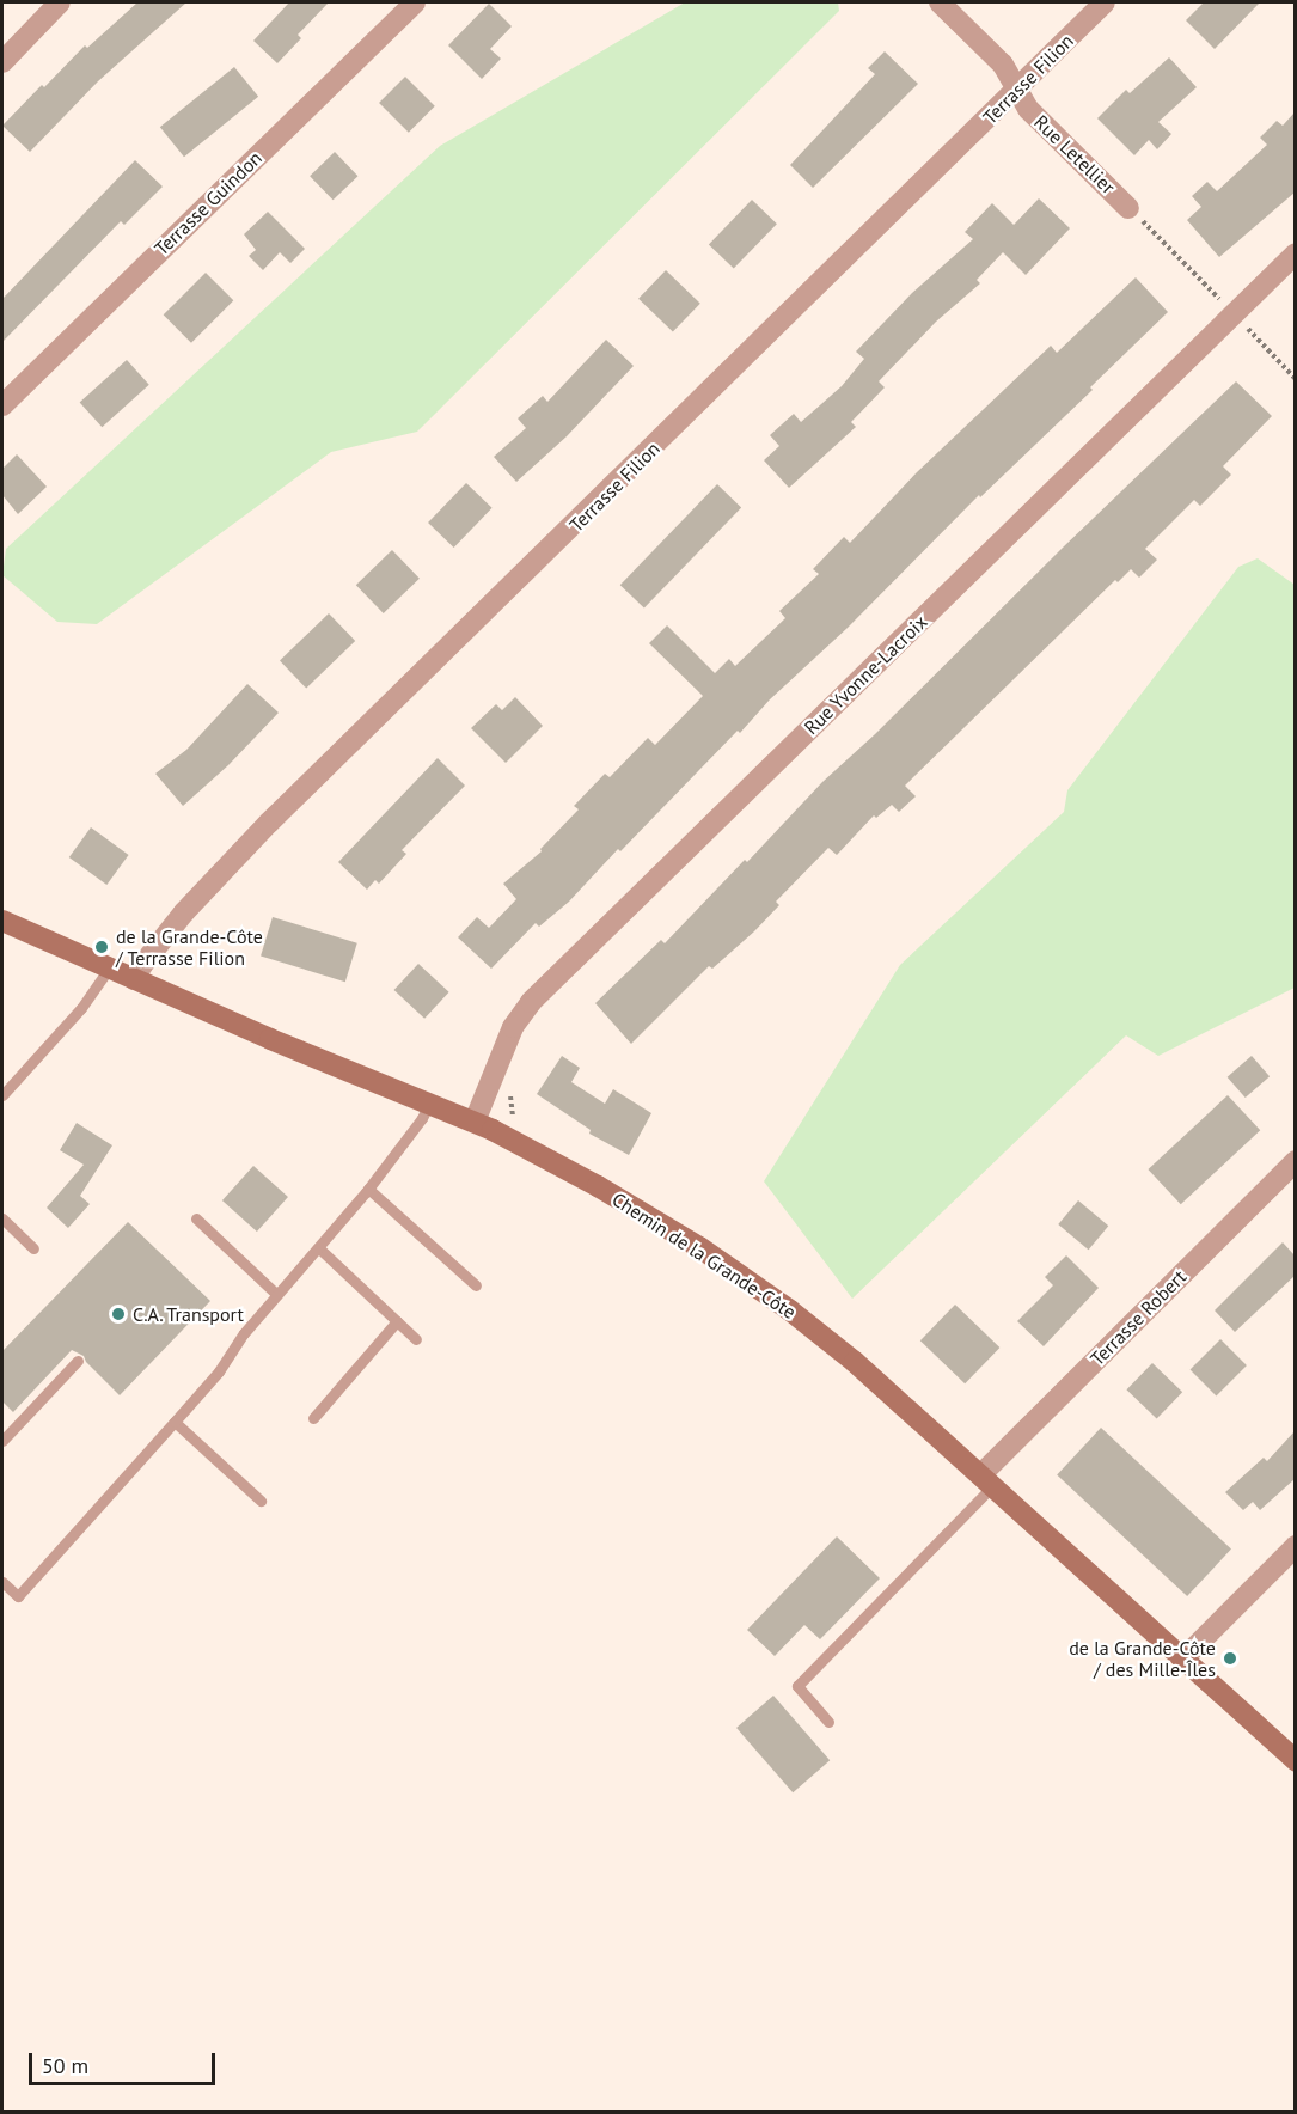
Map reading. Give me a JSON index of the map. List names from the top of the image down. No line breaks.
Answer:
{"streets":{"main road":["Chemin de la Grande-Côte"],"street":["Terrasse Filion","Rue Letellier","Terrasse Guindon","Rue Yvonne-Lacroix","Terrasse Robert"]},"crossings":[["Terrasse Filion","Rue Letellier"],["Terrasse Filion","Chemin de la Grande-Côte"],["Rue Yvonne-Lacroix","Chemin de la Grande-Côte"],["Chemin de la Grande-Côte","Terrasse Robert"]],"places":["de la Grande-Côte / Terrasse Filion","C.A. Transport","de la Grande-Côte / des Mille-Îles"],"scale_bar":"50 m"}
